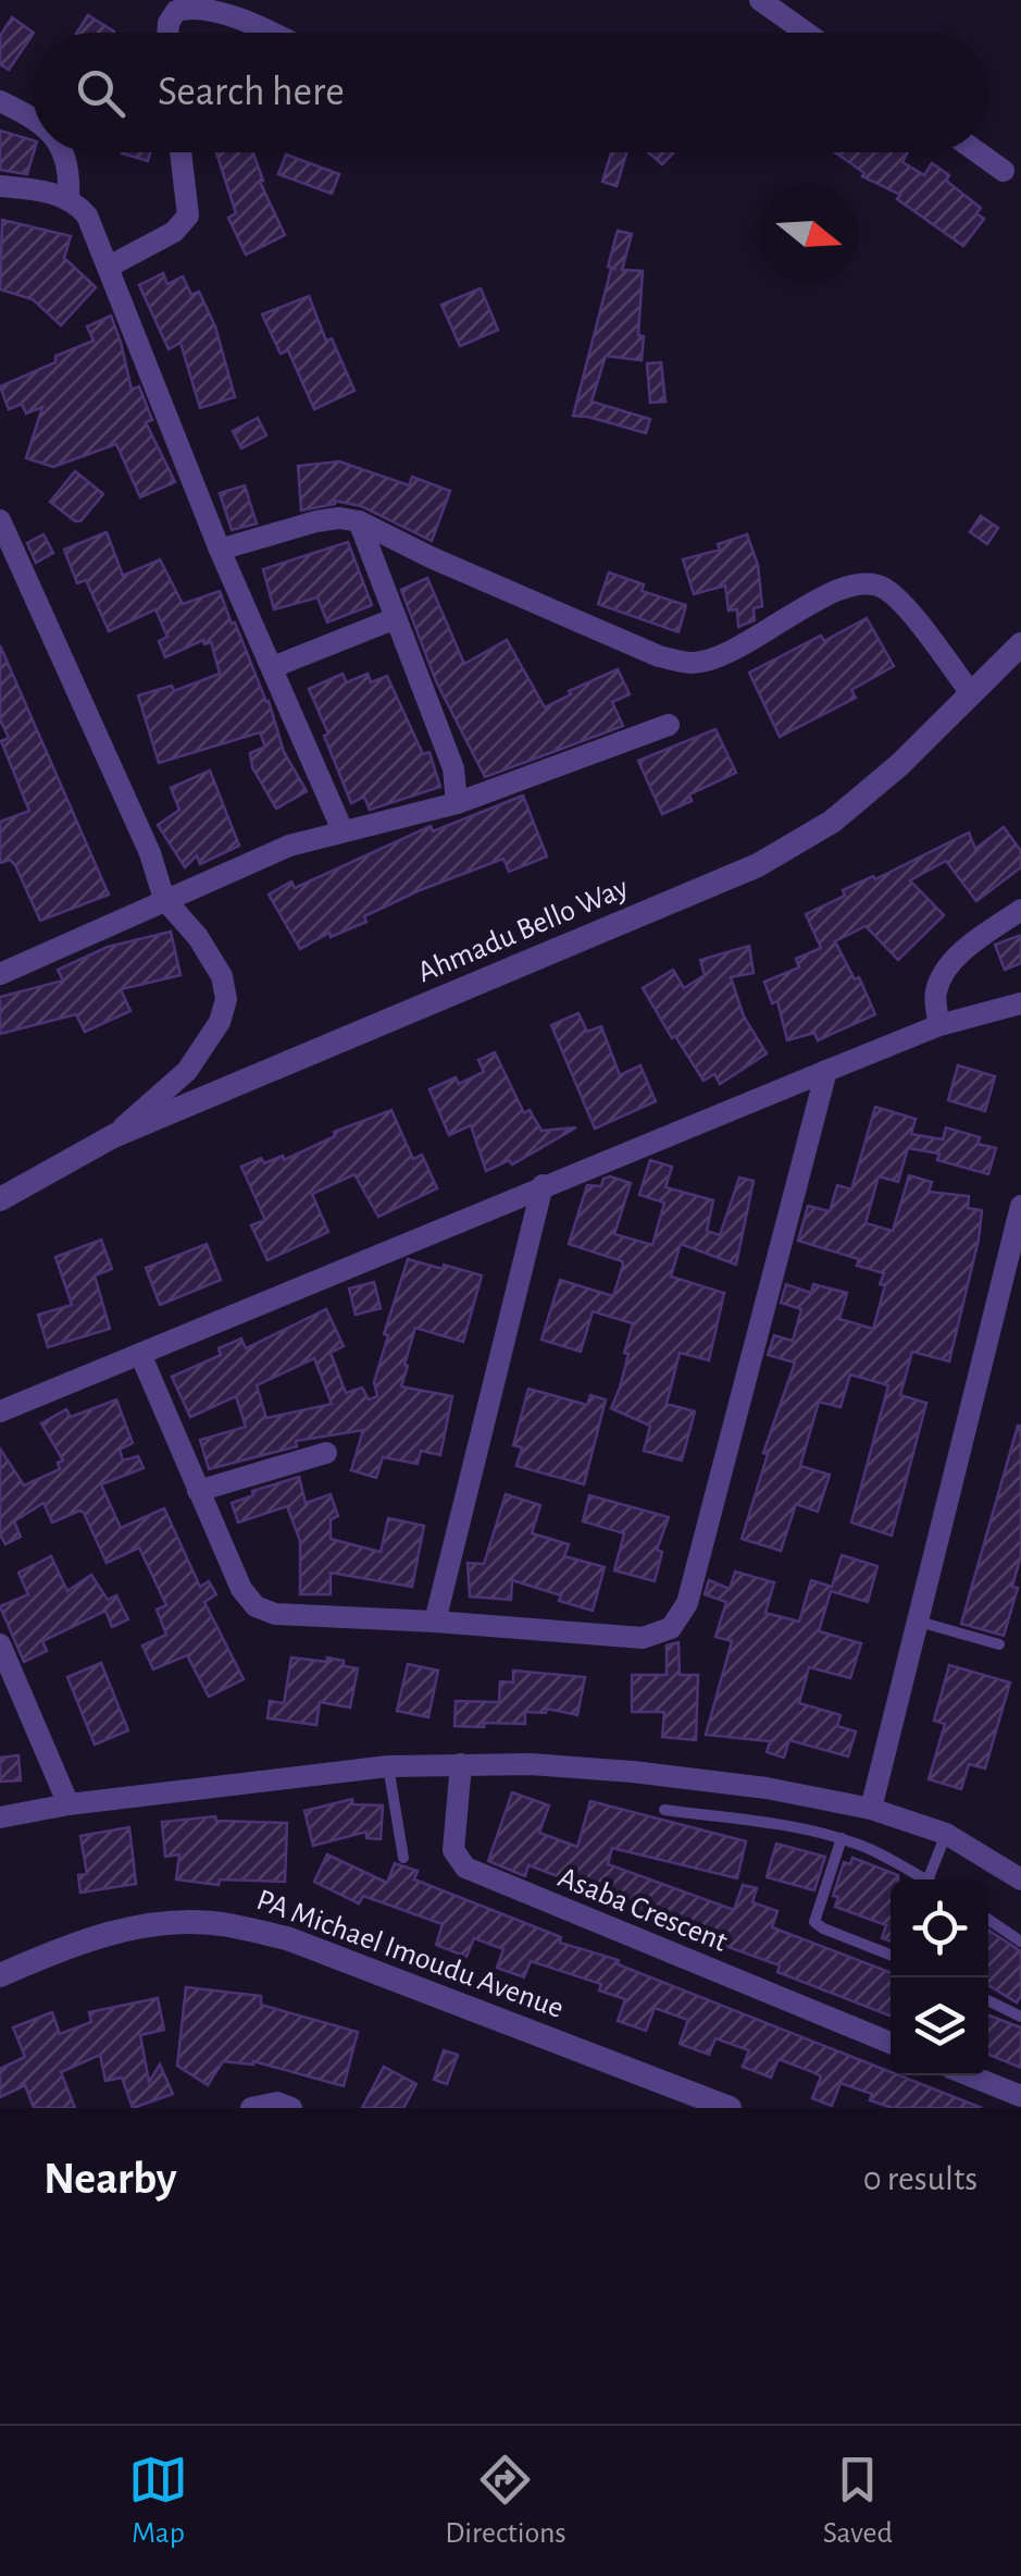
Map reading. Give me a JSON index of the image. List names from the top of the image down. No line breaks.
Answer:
{"streets":{"street":["Ahmadu Bello Way","Asaba Crescent","PA Michael Imoudu Avenue"]},"north":"right","page":{"search":"Search here","heading":["Nearby","0 results"],"nav":["Map","Directions","Saved"]}}
